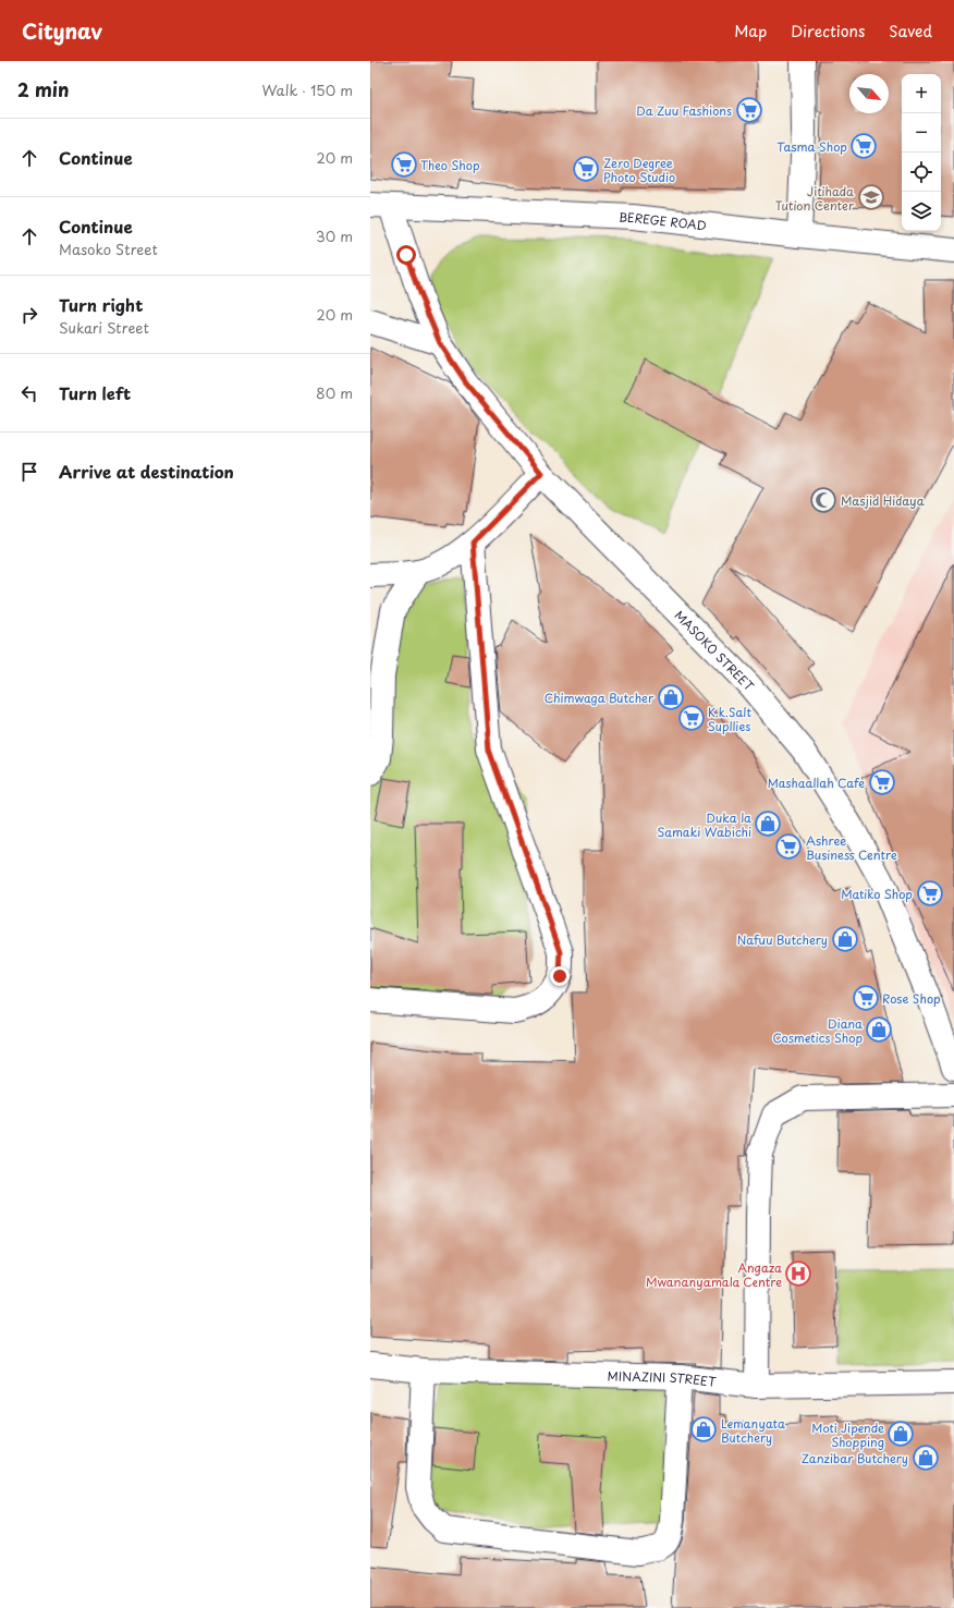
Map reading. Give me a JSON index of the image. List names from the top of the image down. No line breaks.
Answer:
{"streets":{"street":["BEREGE ROAD","MASOKO STREET","MINAZINI STREET"]},"crossings":[["BEREGE ROAD","MASOKO STREET"]],"places":{"supermarket":["Da Zuu Fashions","Tasma Shop","Theo Shop","Zero Degree Photo Studio","K.k.Salt Supllies","Mashaallah Cafe","Ashree Business Centre","Matiko Shop","Rose Shop"],"school or university":["Jitihada Tution Center"],"mosque":["Masjid Hidaya"],"shop":["Chimwaga Butcher","Duka la Samaki Wabichi","Nafuu Butchery","Diana Cosmetics Shop","Lemanyata Butchery","Moti Jipende Shopping","Zanzibar Butchery"],"hospital":["Angaza Mwananyamala Centre"]},"north":"bottom right","page":{"header":"Citynav","nav":["Map","Directions","Saved"],"heading":["2 min","Walk · 150 m"],"map_buttons":["+","−"],"list":[["Continue","20 m"],["Continue","Masoko Street","30 m"],["Turn right","Sukari Street","20 m"],["Turn left","80 m"],"Arrive at destination"]}}
